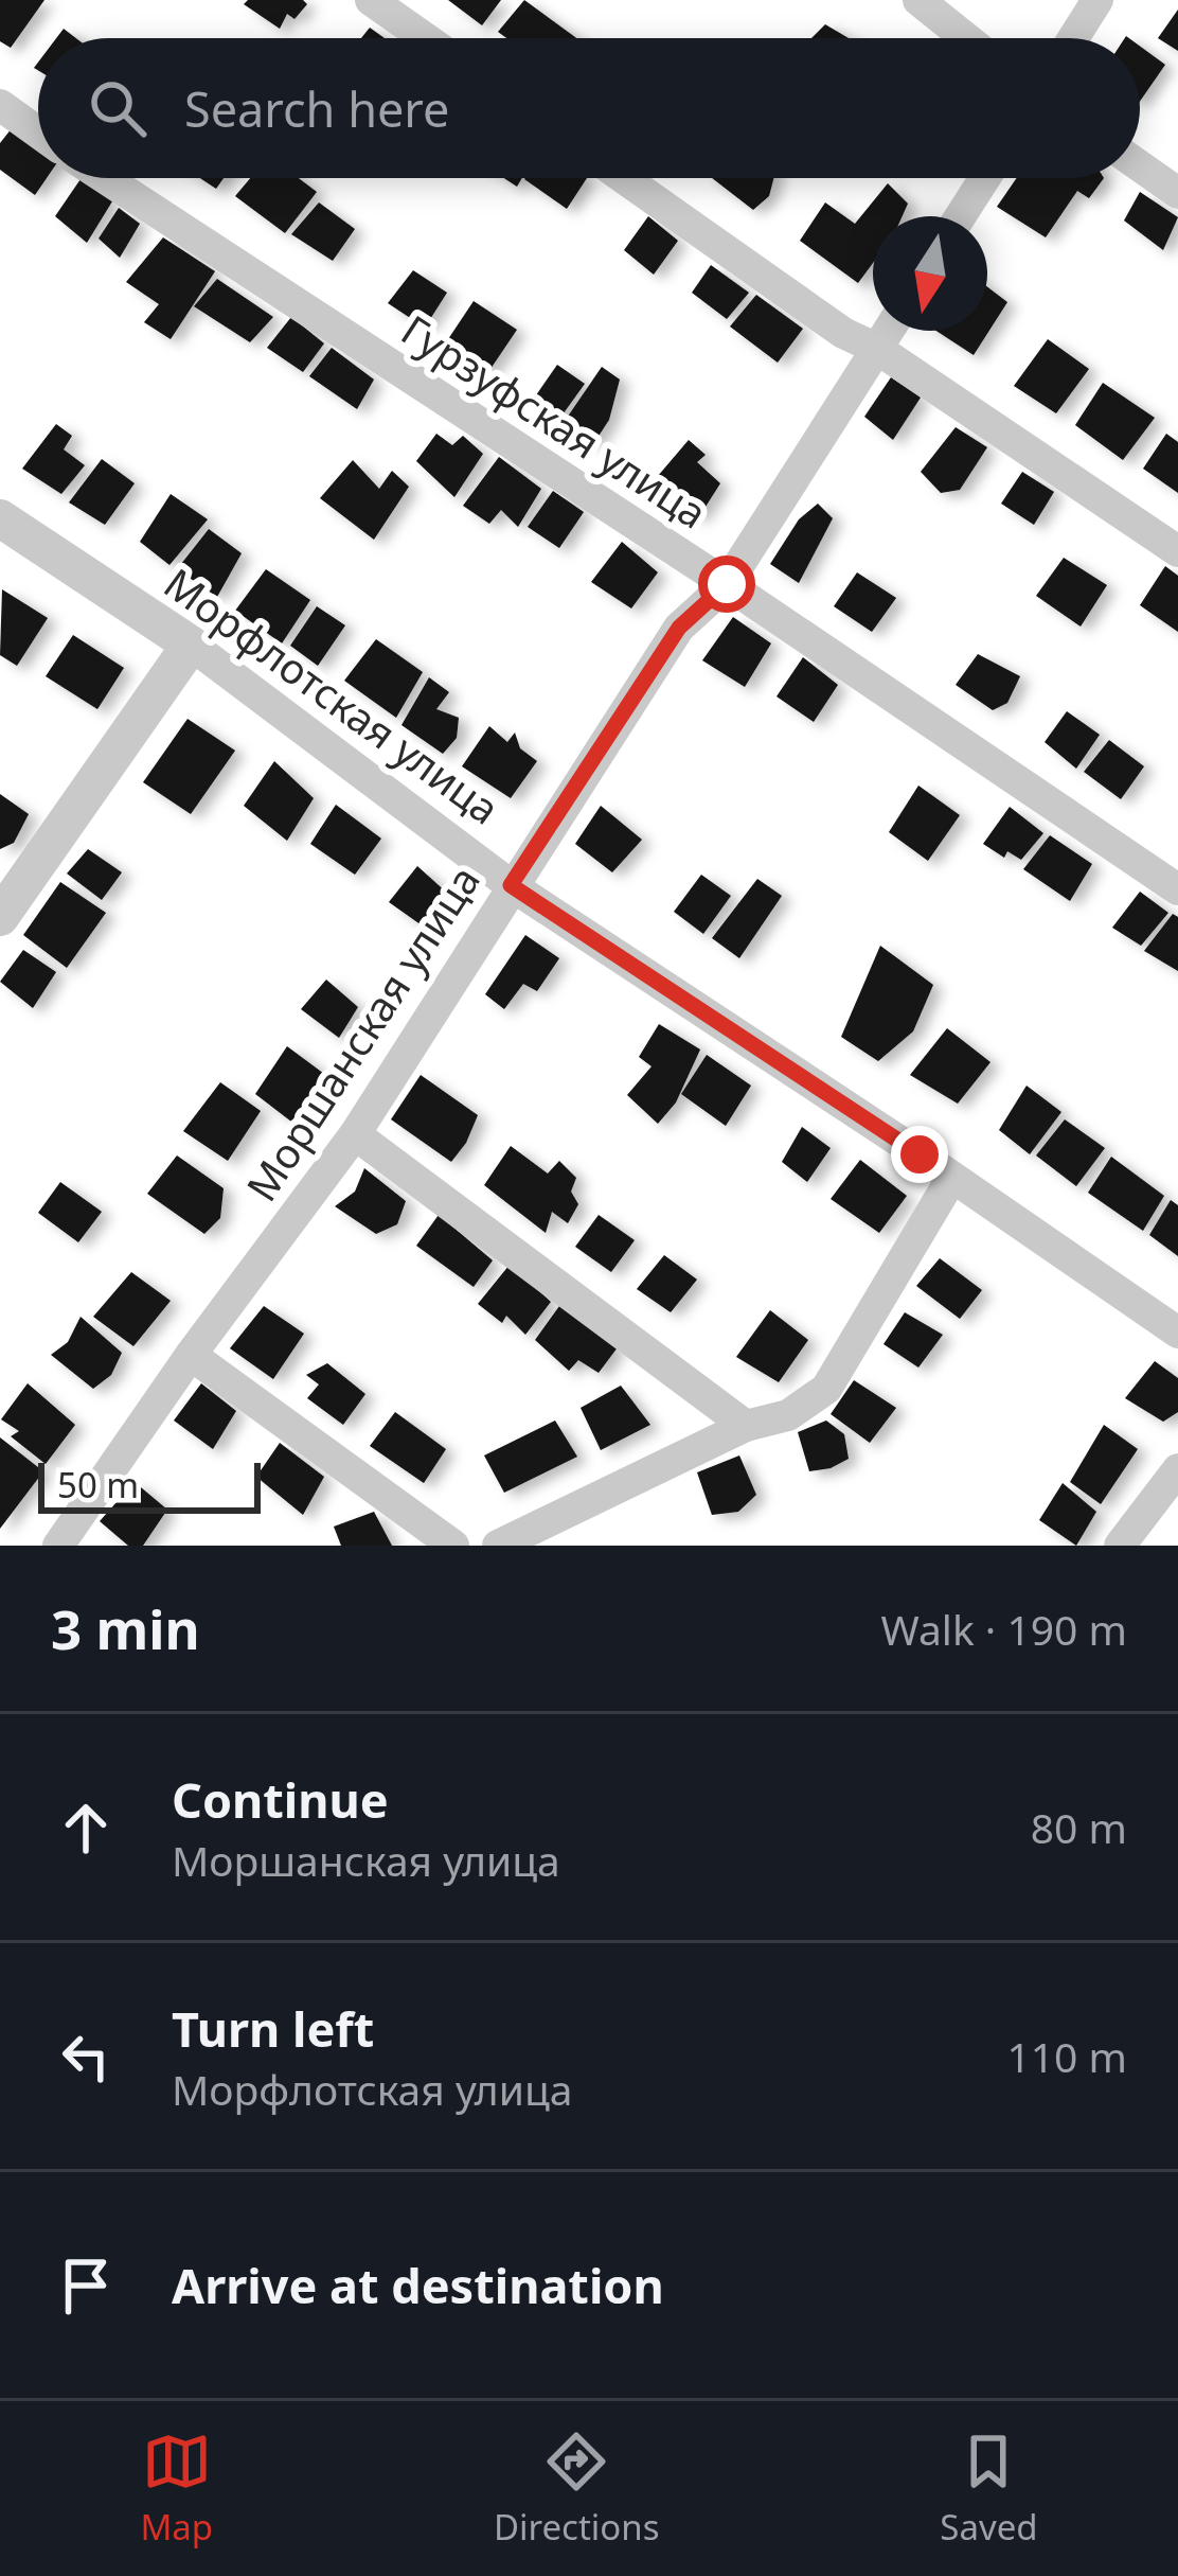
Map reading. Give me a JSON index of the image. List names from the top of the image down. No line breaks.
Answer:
{"streets":{"street":["Гурзуфская улица","Морфлотская улица","Моршанская улица"]},"crossings":[["Гурзуфская улица","Моршанская улица"],["Морфлотская улица","Моршанская улица"]],"scale_bar":"50 m","north":"bottom","page":{"search":"Search here","scale":"50 m","heading":["3 min","Walk · 190 m"],"list":[["Continue","Моршанская улица","80 m"],["Turn left","Морфлотская улица","110 m"],"Arrive at destination"],"nav":["Map","Directions","Saved"]}}
